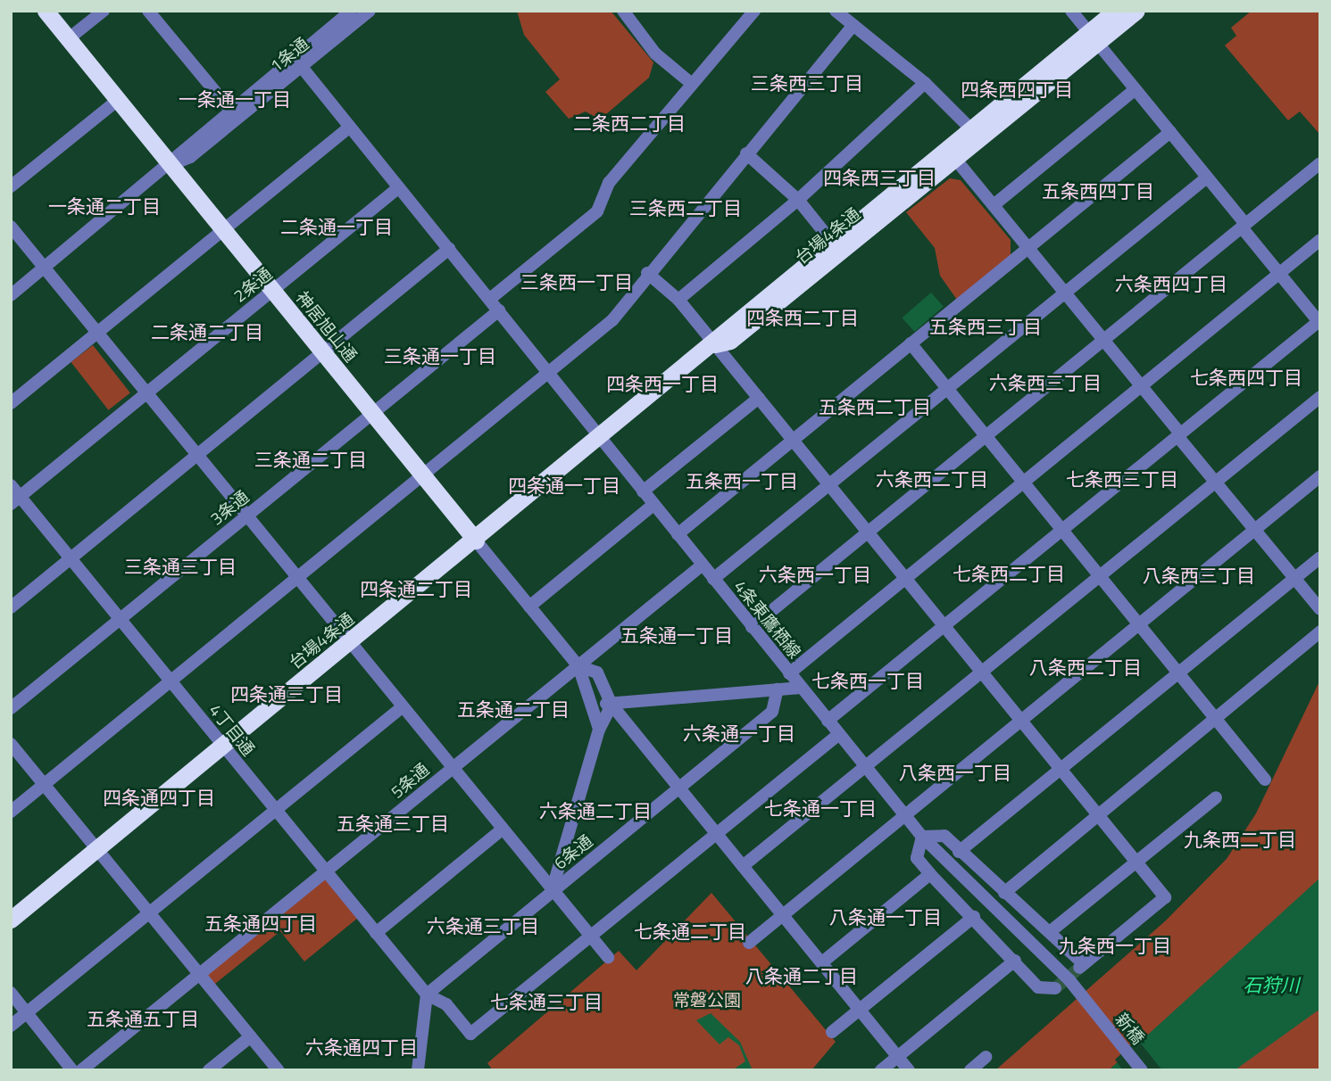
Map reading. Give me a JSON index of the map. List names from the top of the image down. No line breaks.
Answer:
{"streets":{"highway":["台場4条通","神居旭山通"],"street":["1条通","2条通","3条通","4条東鷹栖線","4丁目通","5条通","6条通","新橋"]},"crossings":[["1条通","神居旭山通"],["1条通","4条東鷹栖線"],["台場4条通","神居旭山通"],["台場4条通","4条東鷹栖線"],["台場4条通","4丁目通"],["2条通","神居旭山通"],["2条通","4条東鷹栖線"],["2条通","4丁目通"],["神居旭山通","3条通"],["神居旭山通","5条通"],["3条通","4条東鷹栖線"],["3条通","4丁目通"],["4条東鷹栖線","5条通"],["4条東鷹栖線","新橋"],["4丁目通","5条通"]],"districts":["三条西三丁目","四条西四丁目","一条通一丁目","二条西二丁目","四条西三丁目","五条西四丁目","一条通二丁目","三条西二丁目","二条通一丁目","三条西一丁目","六条西四丁目","四条西二丁目","五条西三丁目","二条通二丁目","三条通一丁目","七条西四丁目","六条西三丁目","四条西一丁目","五条西二丁目","三条通二丁目","六条西二丁目","七条西三丁目","五条西一丁目","四条通一丁目","三条通三丁目","七条西二丁目","六条西一丁目","八条西三丁目","四条通二丁目","五条通一丁目","八条西二丁目","七条西一丁目","四条通三丁目","五条通二丁目","六条通一丁目","八条西一丁目","四条通四丁目","七条通一丁目","六条通二丁目","五条通三丁目","九条西二丁目","八条通一丁目","五条通四丁目","六条通三丁目","七条通二丁目","九条西一丁目","八条通二丁目","七条通三丁目","五条通五丁目","六条通四丁目"],"water":["石狩川"],"parks":["常磐公園"]}
